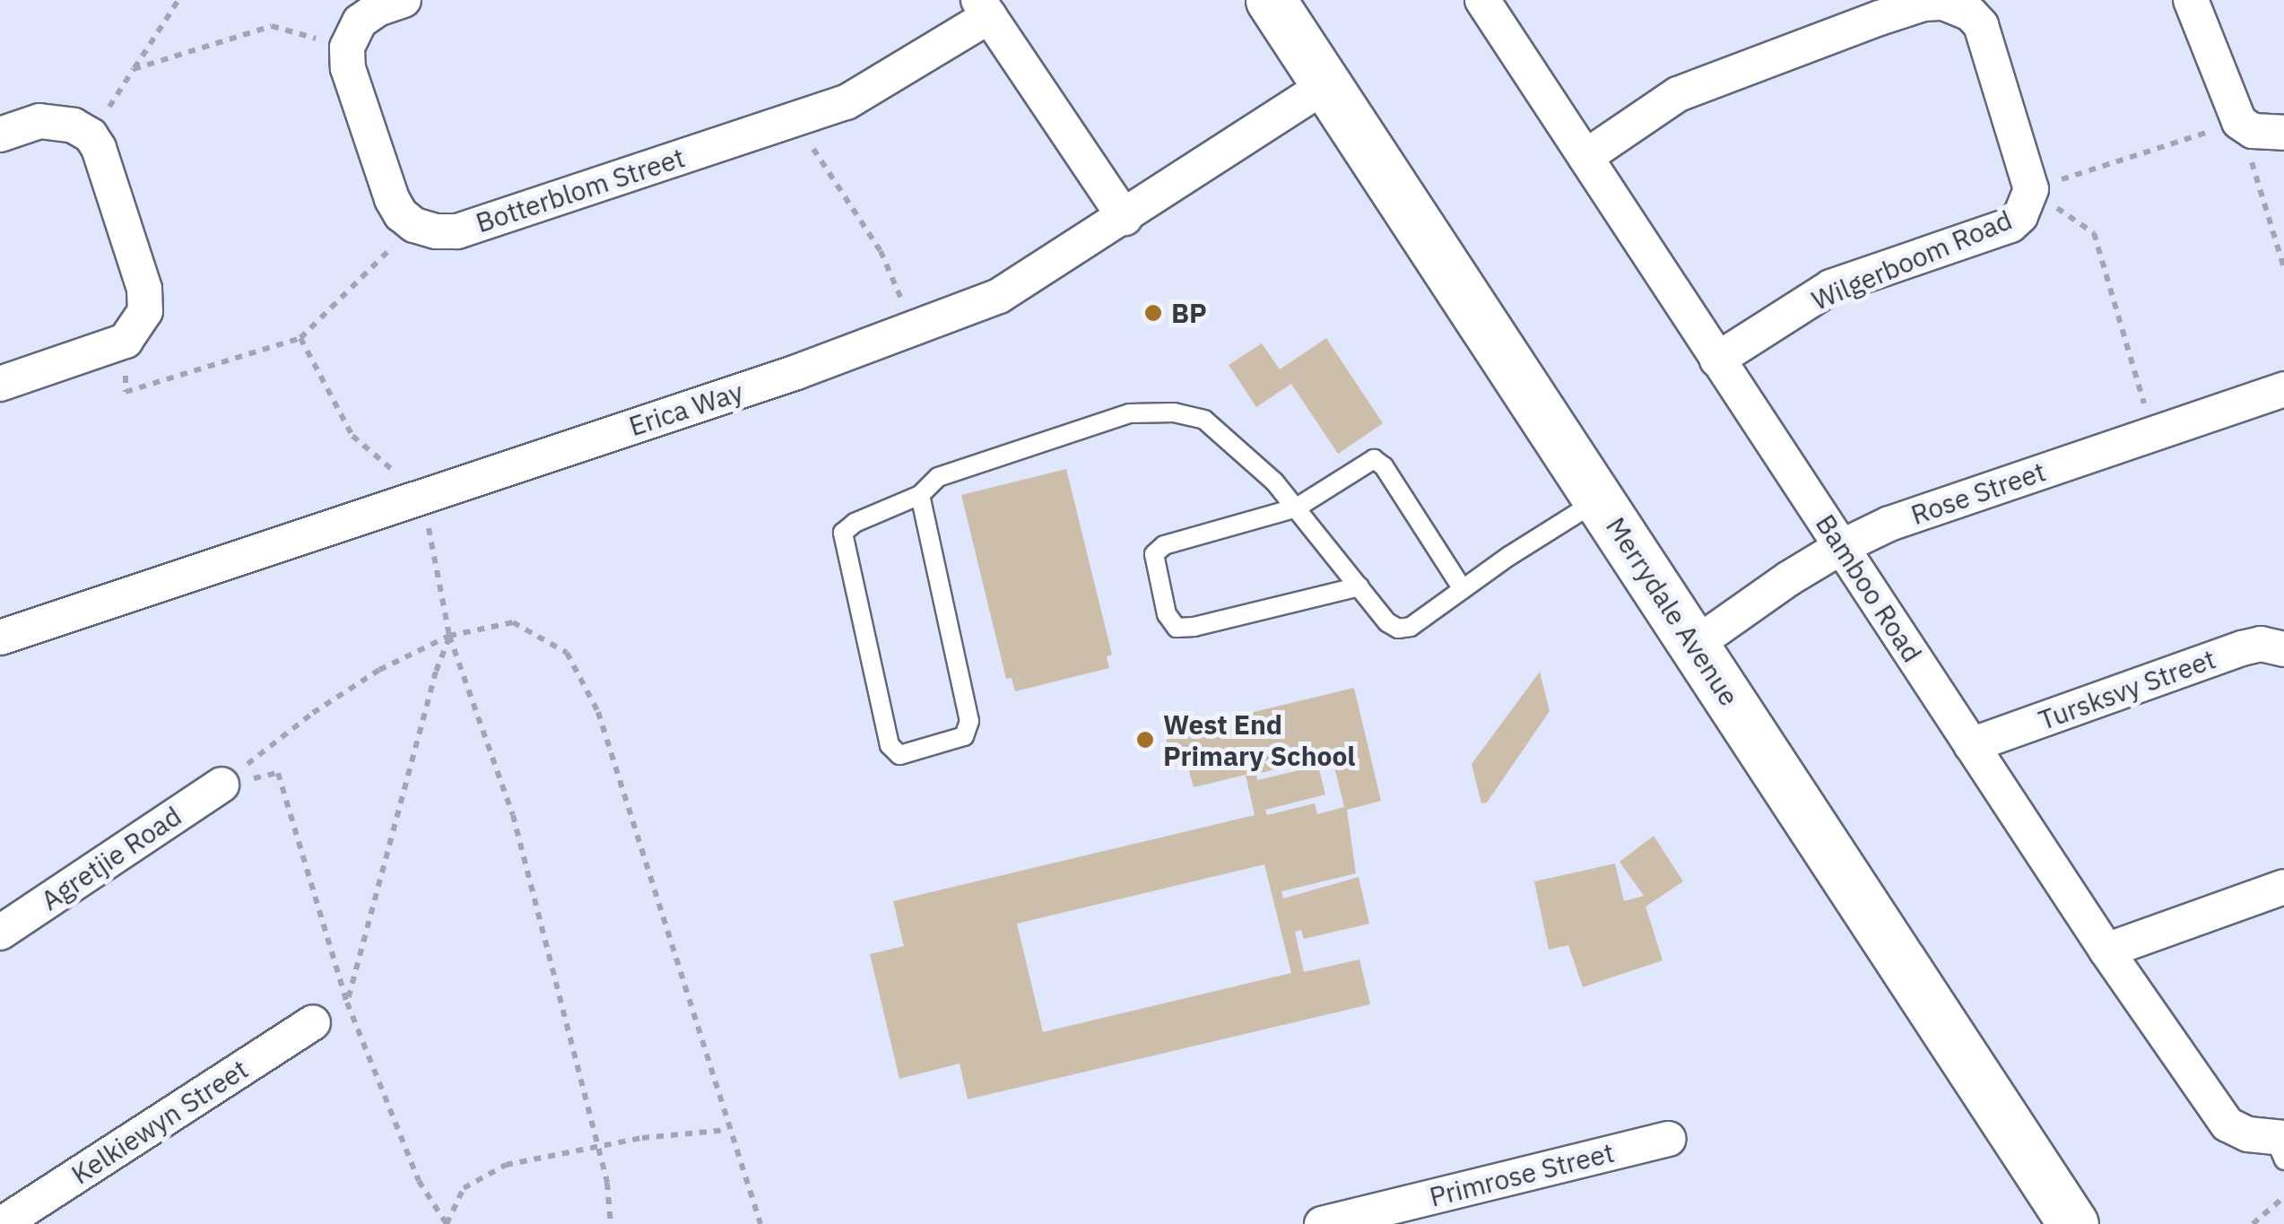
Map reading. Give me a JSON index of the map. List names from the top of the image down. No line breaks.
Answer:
{"streets":{"street":["Botterblom Street","Wilgerboom Road","Erica Way","Rose Street","Bamboo Road","Merrydale Avenue","Tursksvy Street","Agretjie Road","Kelkiewyn Street","Primrose Street"]},"crossings":[["Wilgerboom Road","Bamboo Road"],["Erica Way","Merrydale Avenue"],["Rose Street","Bamboo Road"],["Rose Street","Merrydale Avenue"],["Bamboo Road","Tursksvy Street"]],"places":["BP","West End Primary School"]}
